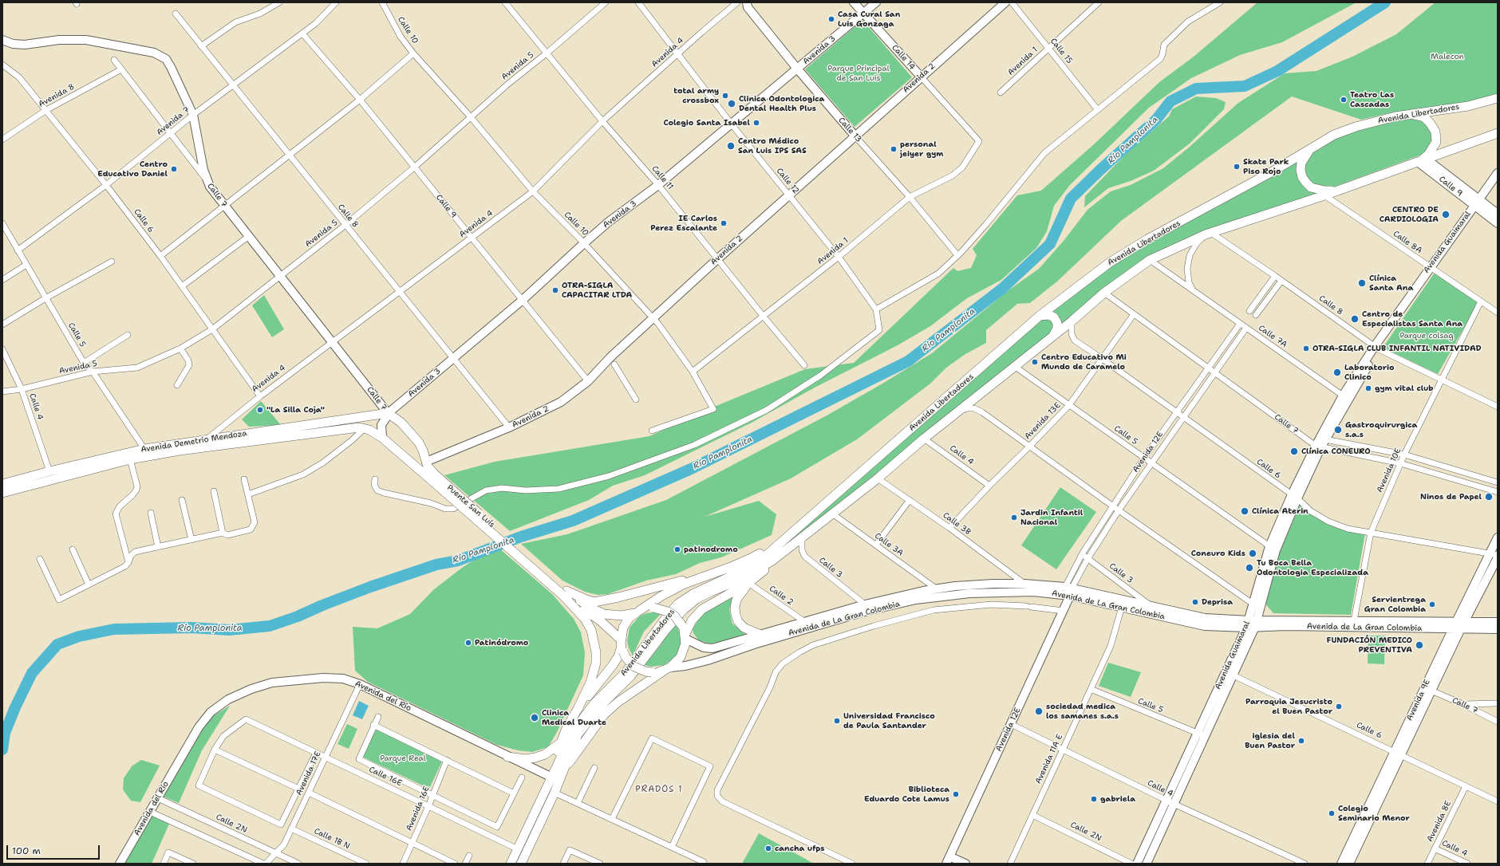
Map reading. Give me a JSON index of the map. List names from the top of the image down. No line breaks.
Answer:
{"streets":{"main road":["Avenida Libertadores","Avenida Demetrio Mendoza","Puente San Luís"],"street":["Calle 10","Avenida 3","Calle 15","Avenida 4","Calle 14","Avenida 1","Avenida 5","Avenida 2","Avenida 8","Avenida 7","Calle 13","Calle 11","Calle 12","Calle 9","Calle 7","Calle 8","Calle 6","Calle 8A","Avenida Guaimaral","Calle 5","Calle 7A","Calle 4","Avenida 13E","Avenida 12E","Avenida 10E","Calle 3B","Calle 3A","Calle 3","Calle 2","Avenida de La Gran Colombia","Avenida del Río","Avenida 9E","Avenida 11A E","Avenida 17E","Calle 16E","Avenida 16E","Avenida 8E","Calle 2N","Calle 1B N"]},"crossings":[["Calle 10","Avenida 3"],["Calle 10","Avenida 4"],["Calle 10","Avenida 1"],["Calle 10","Avenida 5"],["Calle 10","Avenida 2"],["Avenida 3","Calle 14"],["Avenida 3","Calle 13"],["Avenida 3","Calle 11"],["Avenida 3","Calle 12"],["Avenida 3","Calle 9"],["Avenida 3","Calle 7"],["Avenida 3","Calle 8"],["Avenida 3","Avenida Demetrio Mendoza"],["Avenida 3","Puente San Luís"],["Calle 15","Avenida 1"],["Avenida 4","Calle 11"],["Avenida 4","Calle 12"],["Avenida 4","Calle 9"],["Avenida 4","Calle 7"],["Avenida 4","Calle 8"],["Avenida 4","Calle 6"],["Avenida 4","Avenida Demetrio Mendoza"],["Calle 14","Avenida 1"],["Calle 14","Avenida 2"],["Avenida 1","Calle 13"],["Avenida 1","Calle 11"],["Avenida 1","Calle 12"],["Avenida 5","Calle 11"],["Avenida 5","Calle 9"],["Avenida 5","Calle 7"],["Avenida 5","Calle 8"],["Avenida 5","Calle 6"],["Avenida 5","Calle 5"],["Avenida 5","Calle 4"],["Avenida 2","Calle 13"],["Avenida 2","Calle 11"],["Avenida 2","Calle 12"],["Avenida 2","Calle 9"],["Avenida 2","Calle 8"],["Avenida 2","Puente San Luís"],["Avenida 8","Calle 6"],["Avenida Libertadores","Calle 9"],["Avenida Libertadores","Calle 7"],["Avenida Libertadores","Calle 8"],["Avenida Libertadores","Calle 6"],["Avenida Libertadores","Calle 8A"],["Avenida Libertadores","Calle 5"],["Avenida Libertadores","Calle 7A"],["Avenida Libertadores","Calle 4"],["Avenida Libertadores","Calle 3B"],["Avenida Libertadores","Calle 3A"],["Avenida Libertadores","Calle 3"],["Avenida Libertadores","Avenida del Río"],["Avenida Libertadores","Calle 16E"],["Avenida 7","Calle 9"],["Avenida 7","Calle 7"],["Avenida 7","Calle 8"],["Avenida 7","Calle 6"],["Avenida 7","Calle 5"],["Calle 9","Avenida Guaimaral"],["Calle 7","Avenida Guaimaral"],["Calle 7","Avenida 13E"],["Calle 7","Avenida Demetrio Mendoza"],["Calle 7","Avenida 12E"],["Calle 7","Avenida 10E"],["Calle 7","Puente San Luís"],["Calle 7","Avenida 9E"],["Calle 8","Avenida Guaimaral"],["Calle 8","Avenida 10E"],["Calle 6","Avenida Guaimaral"],["Calle 6","Avenida 13E"],["Calle 6","Avenida 12E"],["Calle 6","Avenida 10E"],["Calle 6","Avenida 9E"],["Calle 6","Avenida 8E"],["Calle 8A","Avenida Guaimaral"],["Calle 8A","Avenida 10E"],["Avenida Guaimaral","Calle 5"],["Avenida Guaimaral","Calle 7A"],["Avenida Guaimaral","Calle 4"],["Avenida Guaimaral","Avenida de La Gran Colombia"],["Calle 5","Avenida 13E"],["Calle 5","Avenida Demetrio Mendoza"],["Calle 5","Avenida 12E"],["Calle 5","Avenida 11A E"],["Calle 7A","Avenida 12E"],["Calle 4","Avenida 13E"],["Calle 4","Avenida Demetrio Mendoza"],["Calle 4","Avenida 12E"],["Calle 4","Avenida 11A E"],["Calle 4","Avenida 8E"],["Avenida 13E","Calle 3B"],["Avenida Demetrio Mendoza","Puente San Luís"],["Avenida 12E","Calle 3"],["Avenida 12E","Avenida de La Gran Colombia"],["Avenida 10E","Avenida de La Gran Colombia"],["Calle 3B","Avenida de La Gran Colombia"],["Calle 3A","Avenida de La Gran Colombia"],["Calle 3","Avenida de La Gran Colombia"],["Calle 2","Avenida de La Gran Colombia"],["Avenida de La Gran Colombia","Avenida 9E"],["Avenida de La Gran Colombia","Avenida 11A E"],["Avenida del Río","Avenida 17E"],["Avenida del Río","Calle 2N"],["Avenida 11A E","Calle 2N"],["Avenida 17E","Calle 16E"],["Avenida 17E","Calle 2N"],["Avenida 17E","Calle 1B N"],["Calle 16E","Avenida 16E"]],"districts":["PRADOS 1"],"water":["Río Pamplonita"],"parks":["Malecon","Parque Principal de San Luis","Parque colsag","Parque Real"],"places":["Casa Cural San Luis Gonzaga","total army crossbox","Teatro Las Cascadas","Clinica Odontologica Dental Health Plus","Colegio Santa Isabel","Centro Médico San Luis IPS SAS","personal jeiyer gym","Skate Park Piso Rojo","Centro Educativo Daniel","CENTRO DE CARDIOLOGIA","IE Carlos Perez Escalante","Clínica Santa Ana","OTRA-SIGLA CAPACITAR LTDA","Centro de Especialistas Santa Ana","OTRA-SIGLA CLUB INFANTIL NATIVIDAD","Centro Educativo Mi Mundo de Caramelo","Laboratorio Clinico","gym vital club","\"La Silla Coja\"","Gastroquirurgica s.a.s","Clínica CONEURO","Ninos de Papel","Clínica Aterin","Jardin Infantil Nacional","patinodromo","Coneuro Kids","Tu Boca Bella Odontologia Especializada","Deprisa","Servientrega Gran Colombia","Patinódromo","FUNDACIÓN MEDICO PREVENTIVA","Parroquia Jesucristo el Buen Pastor","sociedad medica los samanes s.a.s","Clinica Medical Duarte","Universidad Francisco de Paula Santander","iglesia del Buen Pastor","Biblioteca Eduardo Cote Lamus","gabriela","Colegio Seminario Menor","cancha ufps"],"scale_bar":"100 m"}
